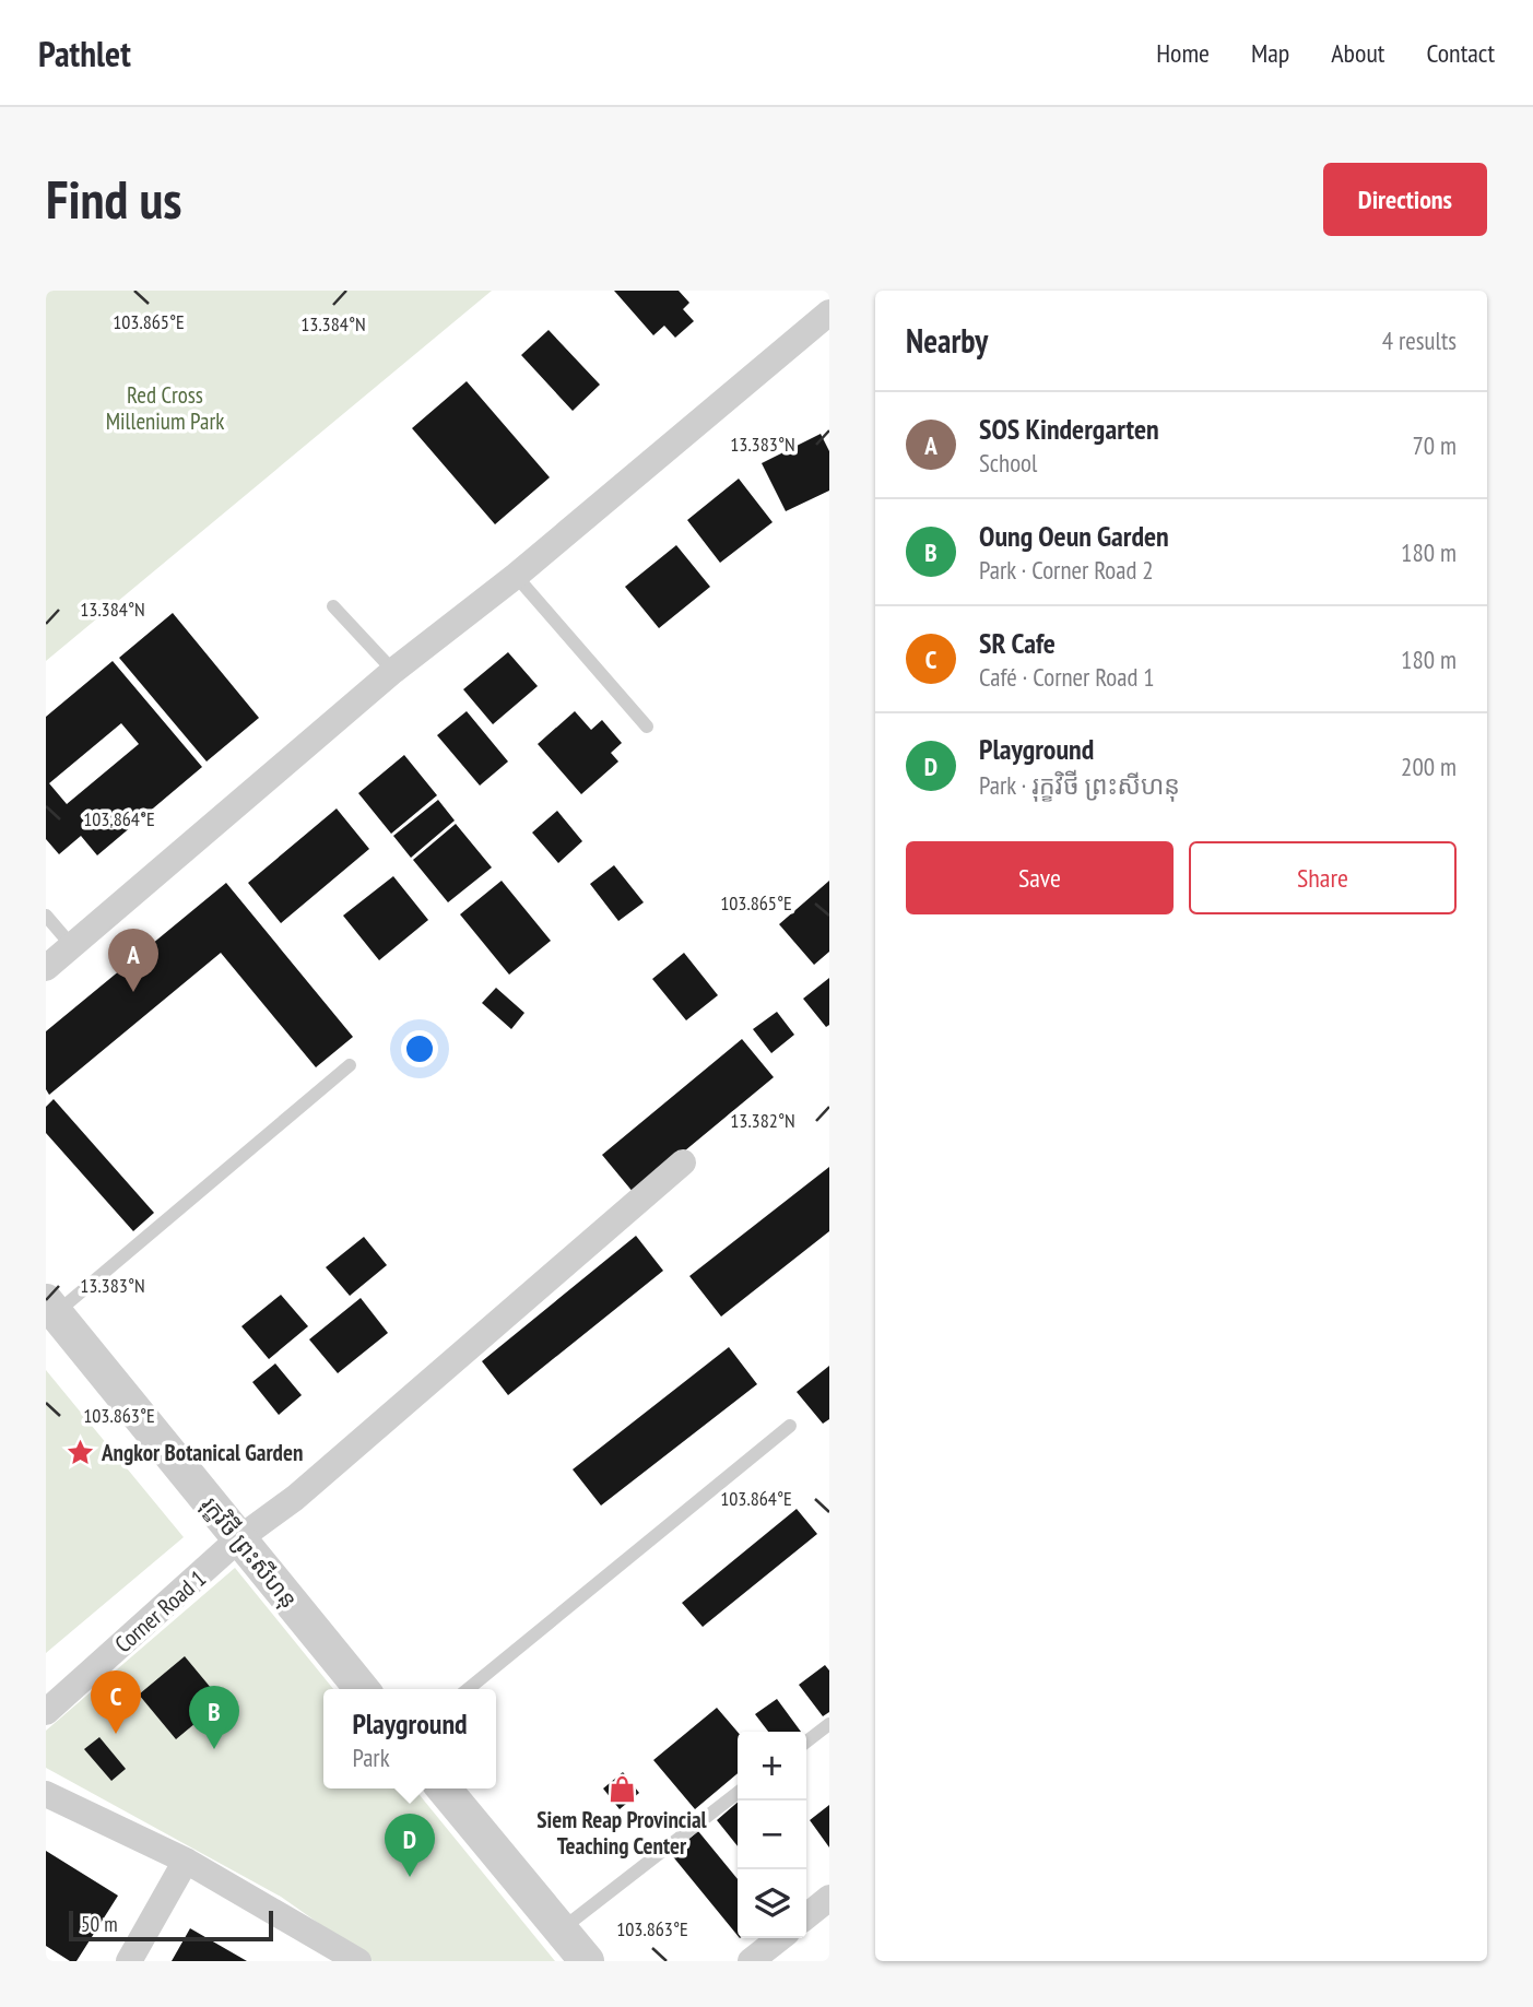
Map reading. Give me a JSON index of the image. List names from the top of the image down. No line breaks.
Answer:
{"streets":{"street":["រុក្ខវិថី ព្រះសីហនុ","Corner Road 1"]},"crossings":[["រុក្ខវិថី ព្រះសីហនុ","Corner Road 1"]],"parks":["Red Cross Millenium Park"],"places":{"place":["Angkor Botanical Garden"],"shop":["Siem Reap Provincial Teaching Center"]},"scale_bar":"50 m","page":{"header":"Pathlet","nav":["Home","Map","About","Contact"],"buttons":["Directions",["Save","Share"]],"title":"Find us","heading":["Nearby","4 results"],"list":[{"mark":"A","name":"SOS Kindergarten","note":"School","value":"70 m"},{"mark":"B","name":"Oung Oeun Garden","note":"Park · Corner Road 2","value":"180 m"},{"mark":"C","name":"SR Cafe","note":"Café · Corner Road 1","value":"180 m"},{"mark":"D","name":"Playground","note":"Park · រុក្ខវិថី ព្រះសីហនុ","value":"200 m"}],"pins":["A","C","B","D"],"popup":["Playground","Park"],"map_buttons":["+","−"],"scale":"50 m"},"coordinates":["103.865°E","13.384°N","13.383°N","103.864°E","13.382°N","103.863°E"]}
